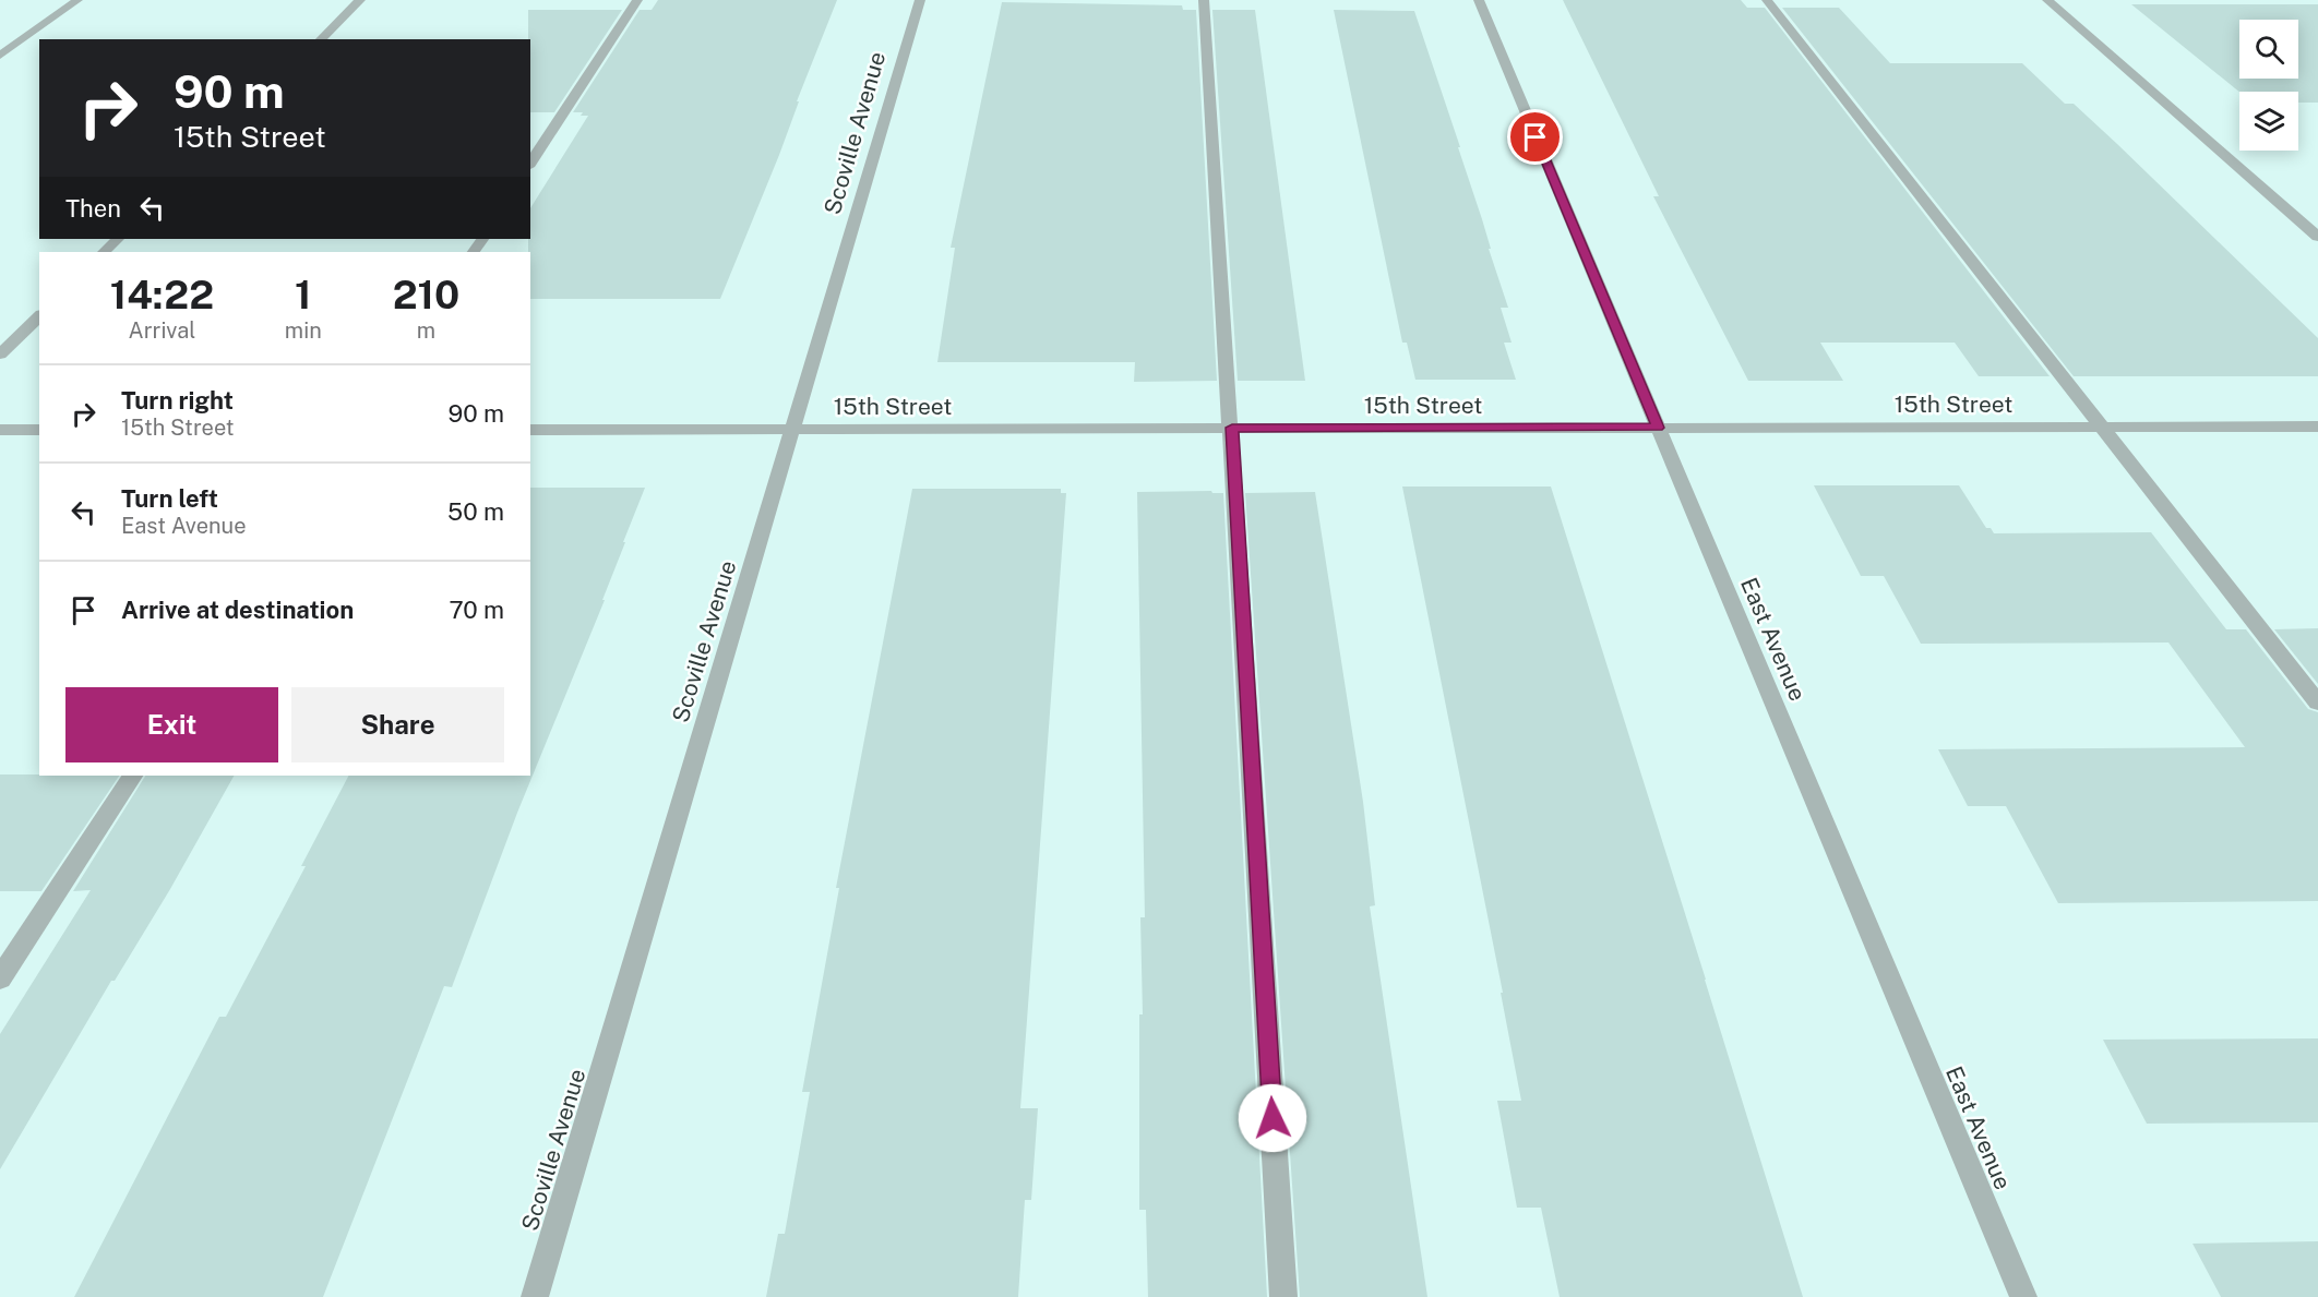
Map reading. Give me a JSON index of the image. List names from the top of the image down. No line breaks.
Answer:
{"streets":{"street":["Scoville Avenue","15th Street","East Avenue"]},"crossings":[["Scoville Avenue","15th Street"],["15th Street","East Avenue"]],"page":{"turn":["90 m","15th Street"],"then":"Then","eta":["14:22","Arrival","1","min","210","m"],"list":[{"name":"Turn right","note":"15th Street","value":"90 m"},{"name":"Turn left","note":"East Avenue","value":"50 m"},{"name":"Arrive at destination","value":"70 m"}],"buttons":["Exit","Share"]}}
